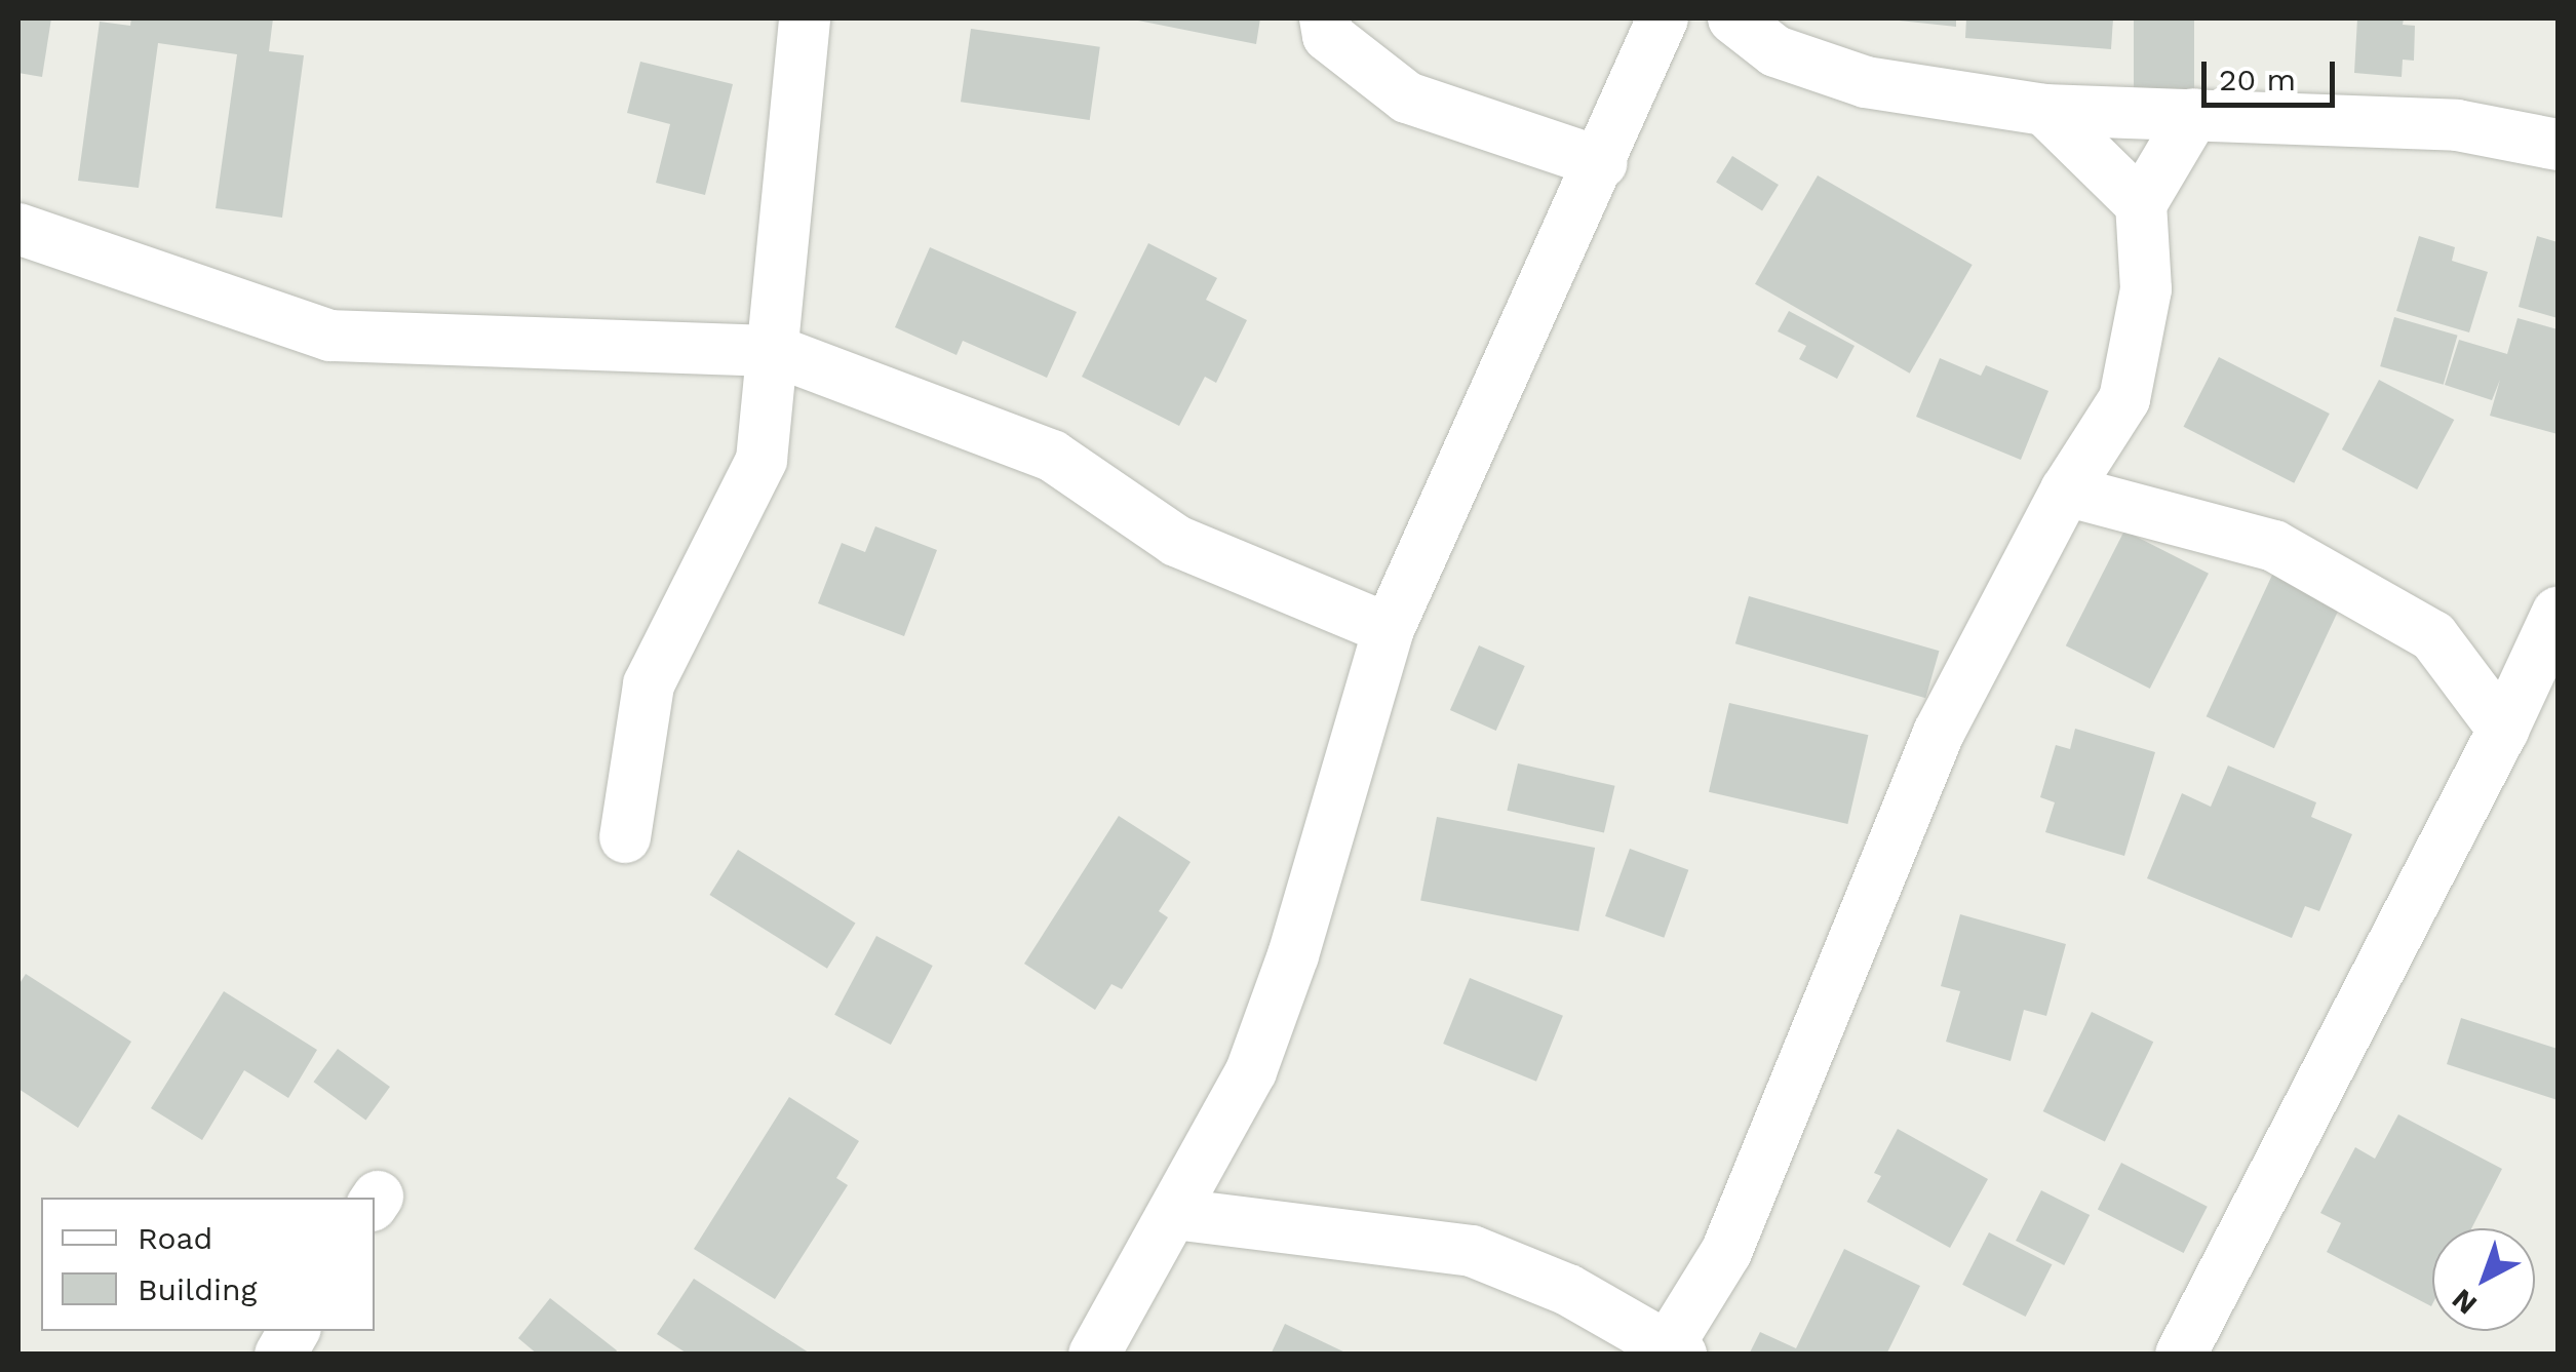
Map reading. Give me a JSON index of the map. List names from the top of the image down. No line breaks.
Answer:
{"legend":["Road","Building"],"scale_bar":"20 m","north":"bottom left"}
